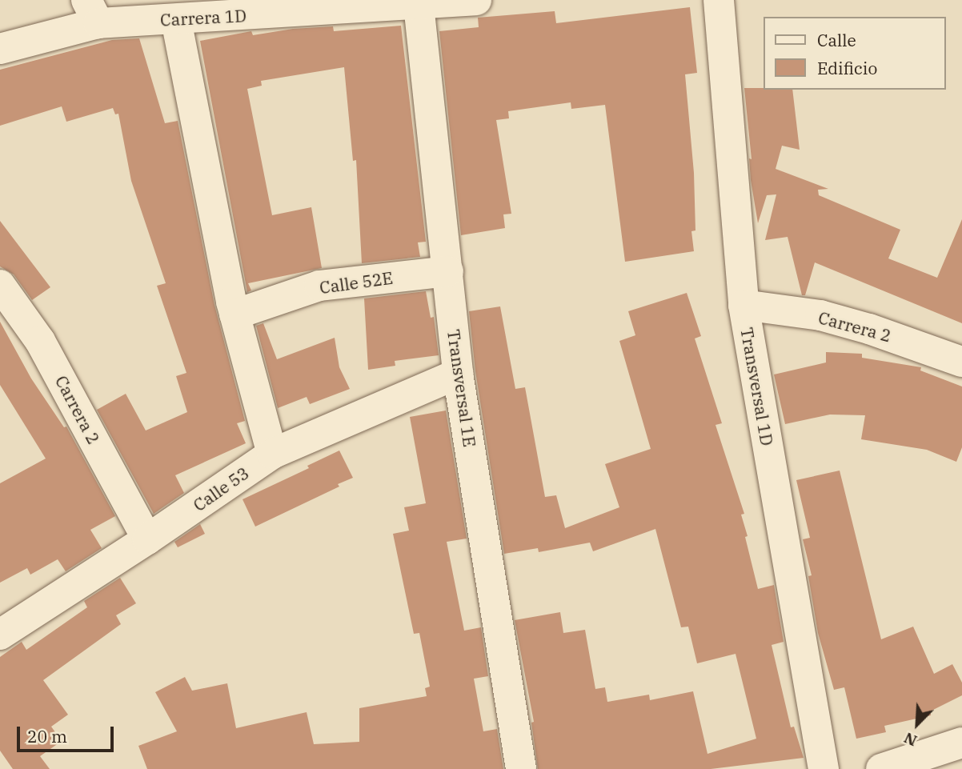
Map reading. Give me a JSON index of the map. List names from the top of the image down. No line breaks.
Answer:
{"streets":{"street":["Carrera 1D","Calle 52E","Carrera 2","Transversal 1D","Transversal 1E","Calle 53"]},"crossings":[["Carrera 1D","Transversal 1E"],["Calle 52E","Transversal 1E"],["Carrera 2","Transversal 1D"],["Carrera 2","Calle 53"],["Transversal 1E","Calle 53"]],"legend":["Calle","Edificio"],"scale_bar":"20 m","north":"bottom left"}
